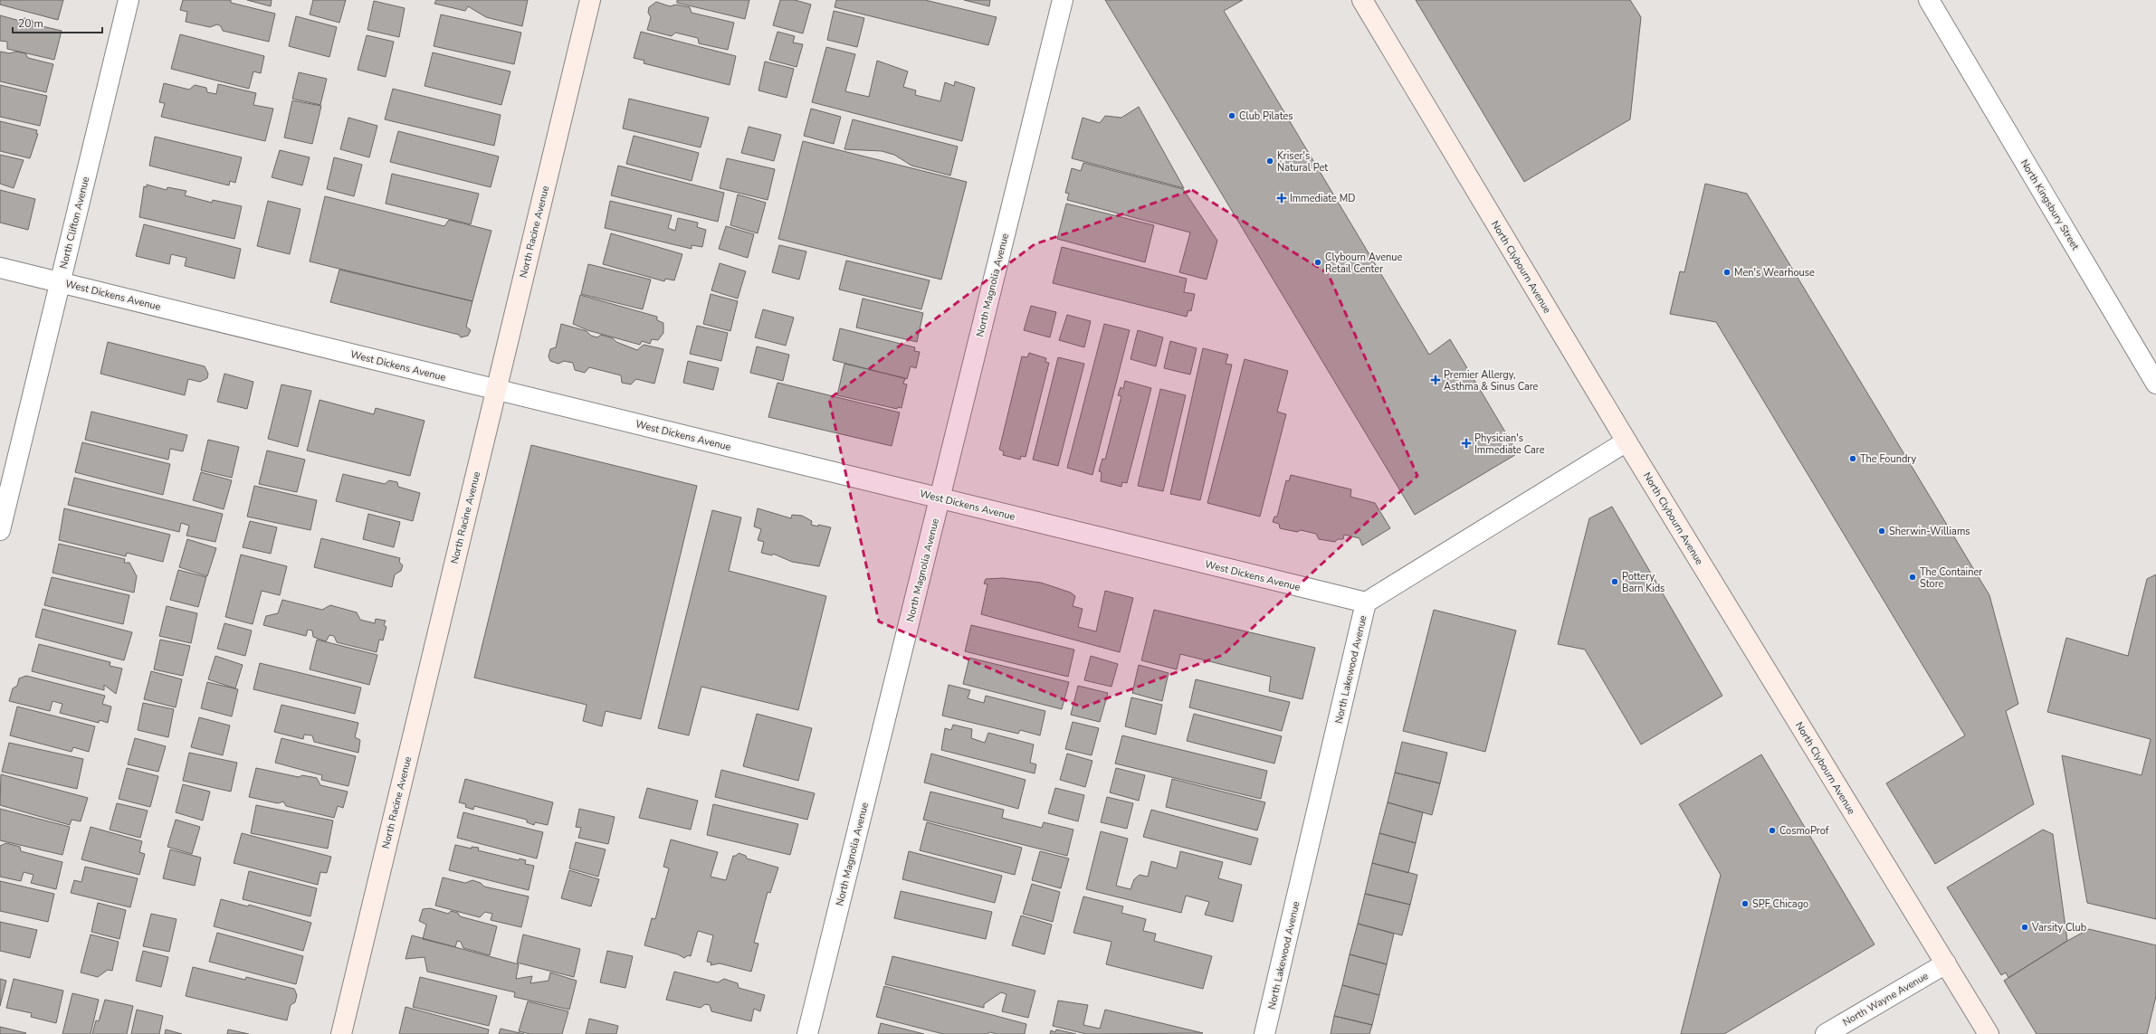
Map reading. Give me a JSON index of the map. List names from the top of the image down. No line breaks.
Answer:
{"streets":{"main road":["North Racine Avenue","North Clybourn Avenue"],"street":["North Kingsbury Street","North Clifton Avenue","North Magnolia Avenue","West Dickens Avenue","North Lakewood Avenue","North Wayne Avenue"]},"crossings":[["North Clifton Avenue","West Dickens Avenue"],["North Racine Avenue","West Dickens Avenue"],["North Clybourn Avenue","North Lakewood Avenue"],["North Clybourn Avenue","North Wayne Avenue"],["North Magnolia Avenue","West Dickens Avenue"],["West Dickens Avenue","North Lakewood Avenue"]],"places":{"other":["Club Pilates","Kriser's Natural Pet","Clybourn Avenue Retail Center","Men's Wearhouse","The Foundry","Sherwin-Williams","The Container Store","Pottery Barn Kids","CosmoProf","SPF Chicago","Varsity Club"],"health":["Immediate MD","Premier Allergy, Asthma & Sinus Care","Physician's Immediate Care"]},"scale_bar":"20 m"}
